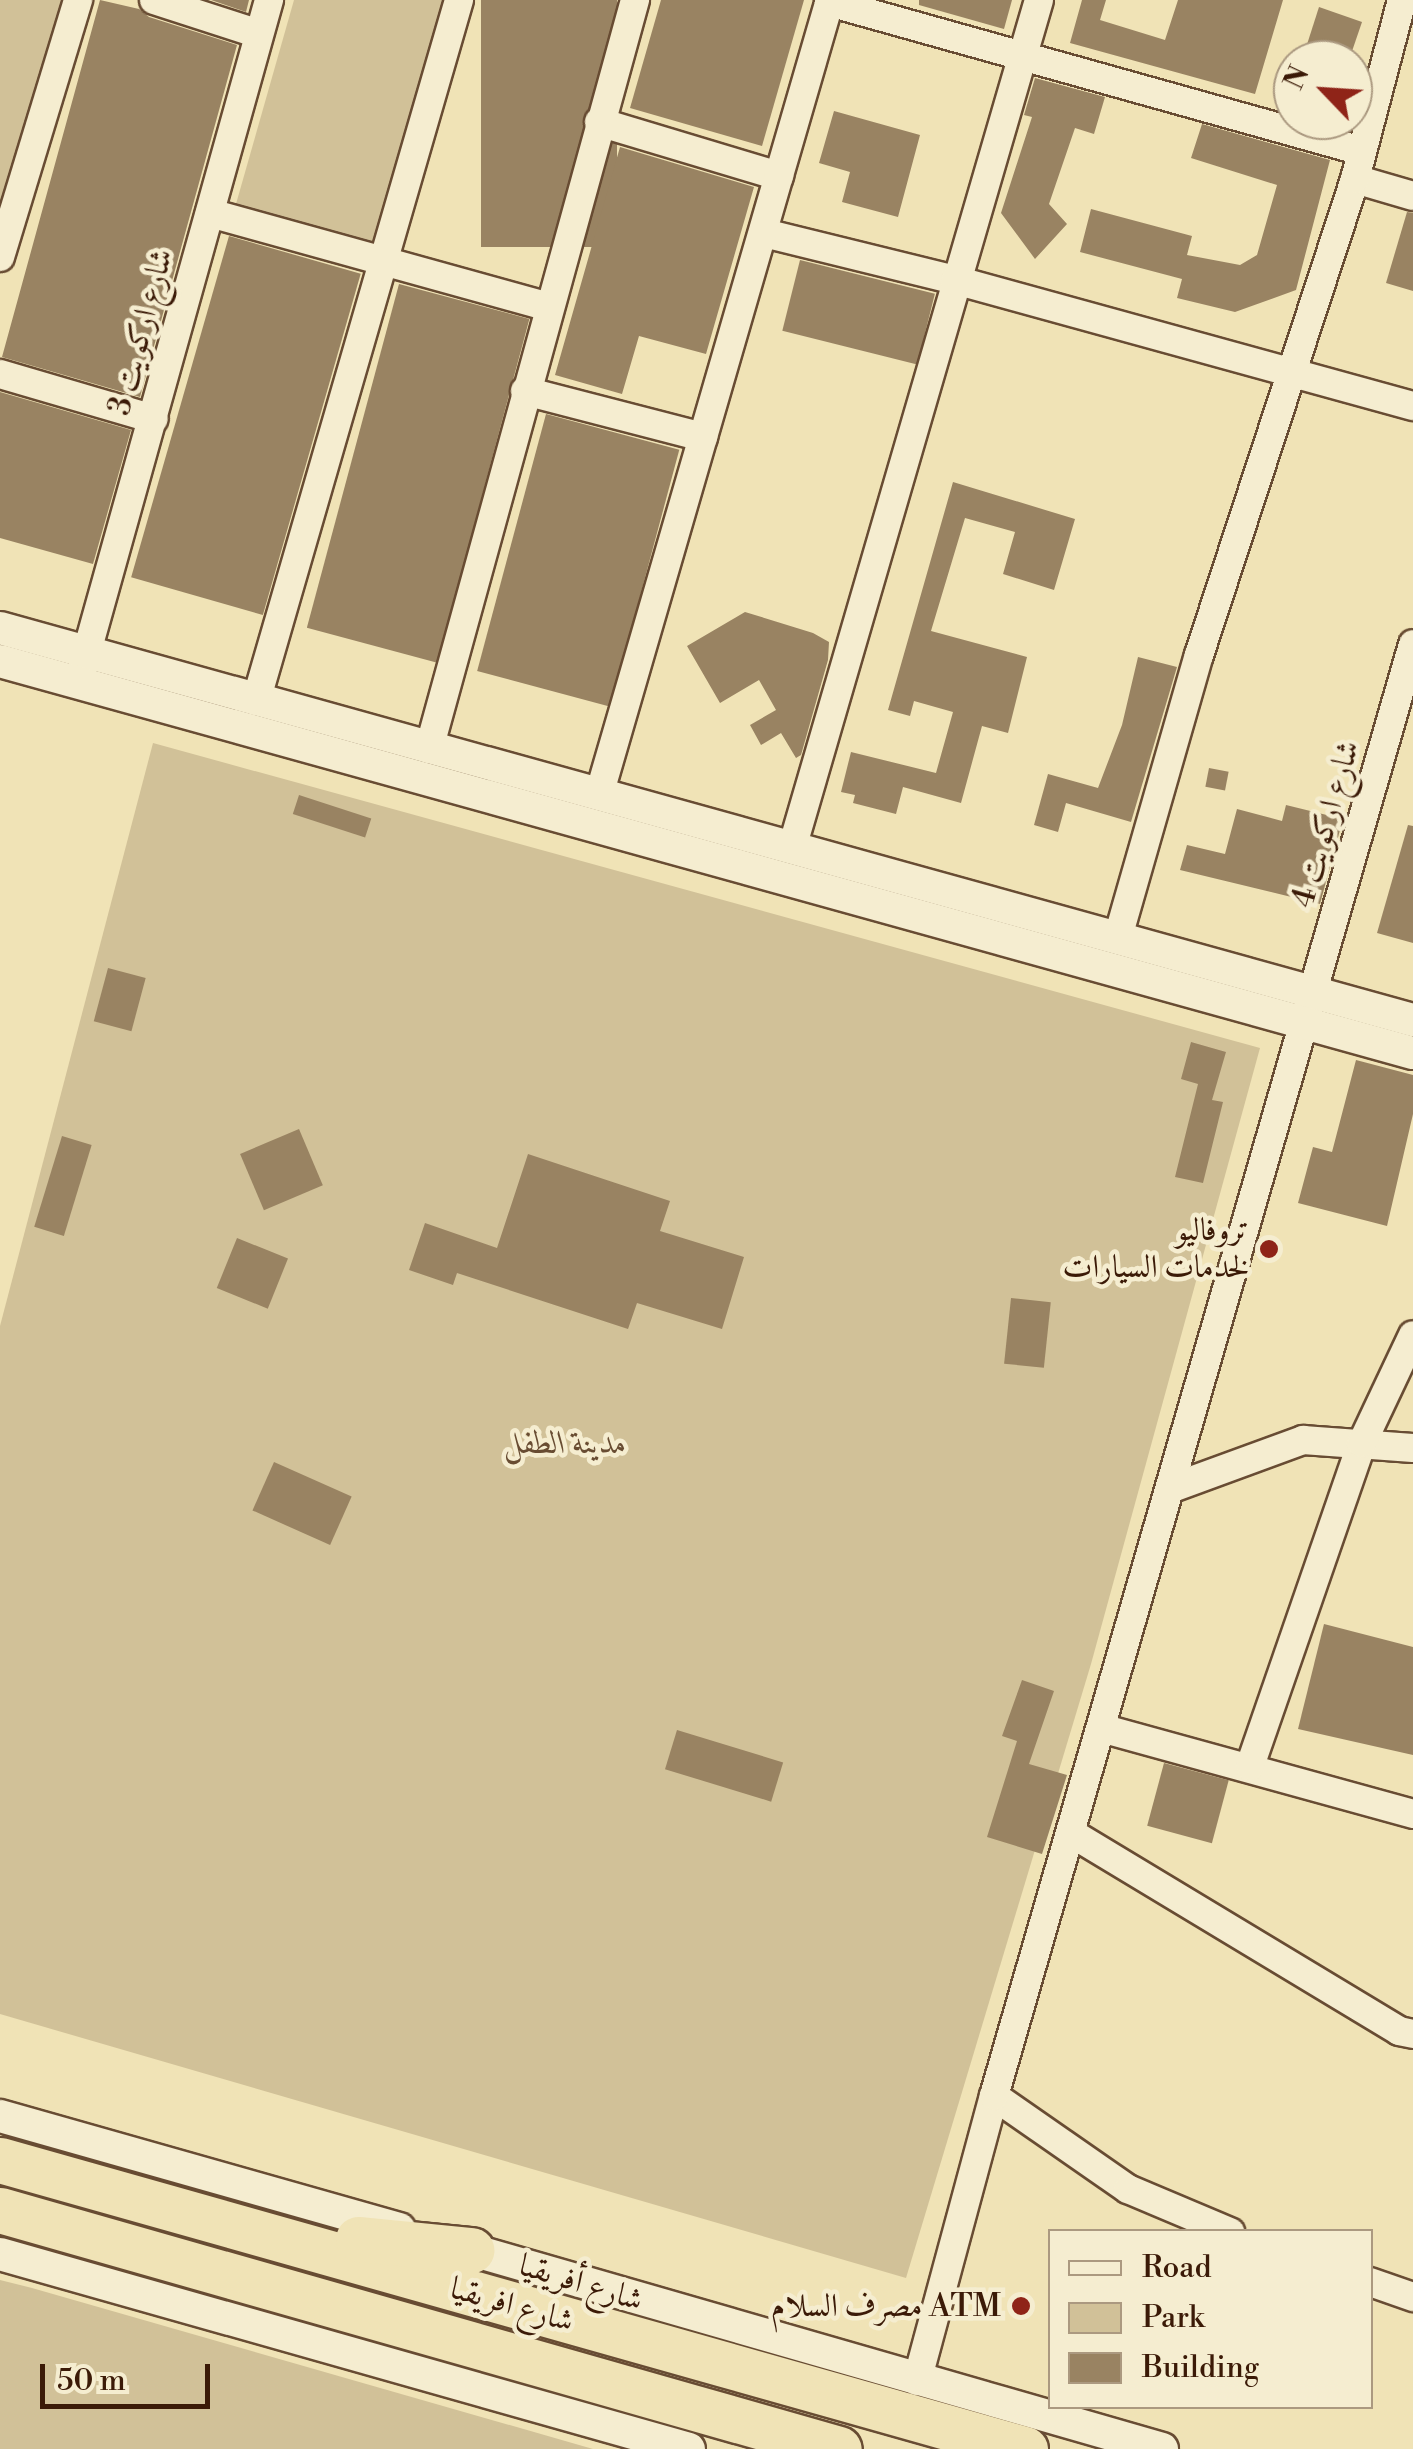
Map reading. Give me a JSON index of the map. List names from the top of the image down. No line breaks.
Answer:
{"streets":{"highway":["شارع افريقيا"],"street":["شارع اركويت 3","شارع اركويت 4","شارع أفريقيا"]},"crossings":[["شارع اركويت 4","شارع أفريقيا"]],"parks":["مدينة الطفل"],"places":["تروفاليو لخدمات السيارات","مصرف السلام ATM"],"legend":["Road","Park","Building"],"scale_bar":"50 m","north":"top left"}
